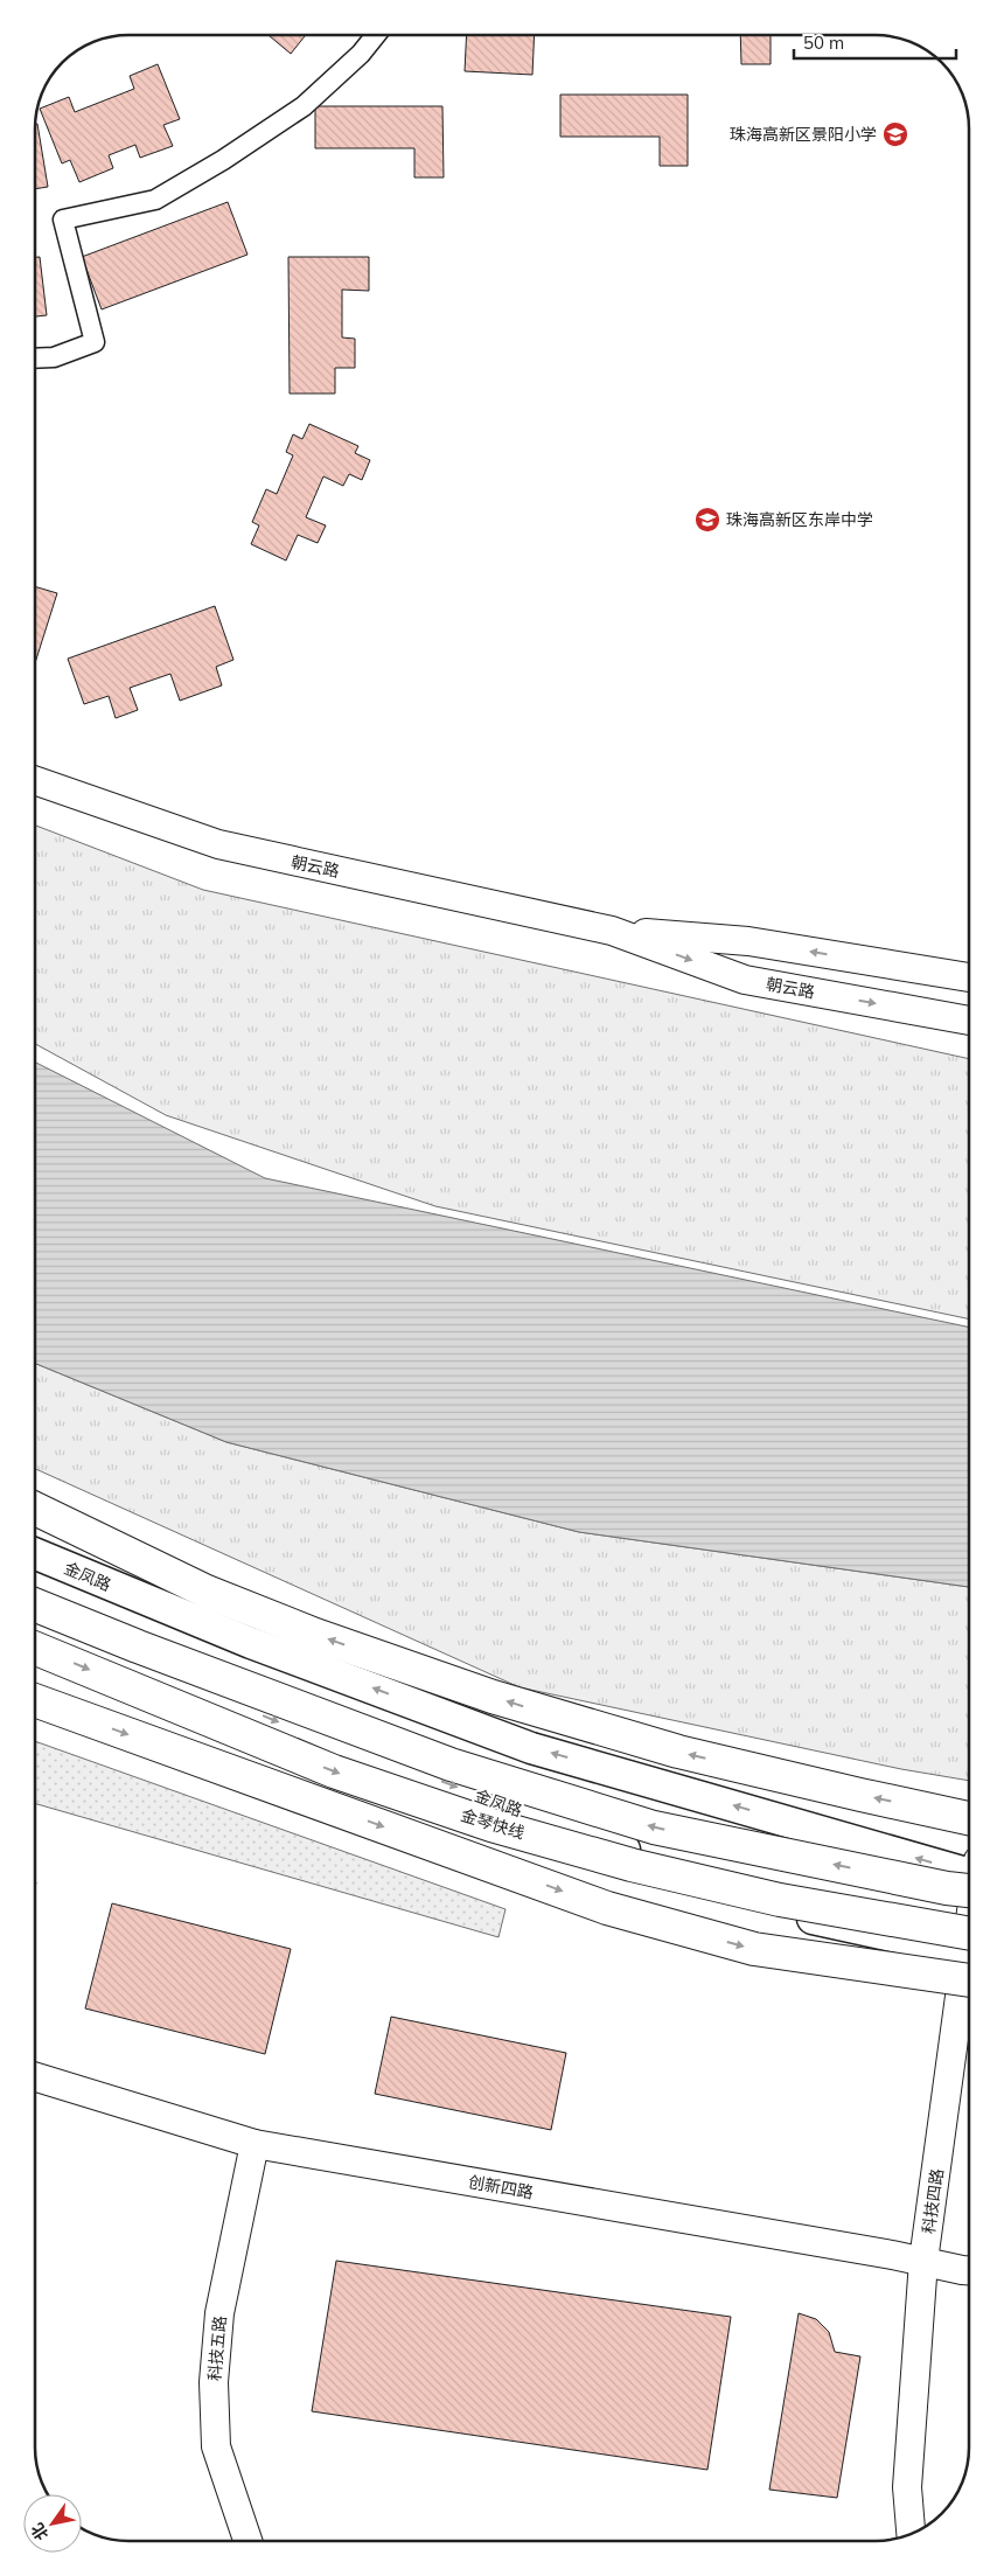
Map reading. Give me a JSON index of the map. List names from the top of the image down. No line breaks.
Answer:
{"streets":{"highway":["金琴快线"],"main road":["金凤路"],"street":["朝云路","创新四路","科技四路","科技五路"]},"crossings":[["创新四路","科技四路"],["创新四路","科技五路"]],"places":{"school or university":["珠海高新区景阳小学","珠海高新区东岸中学"]},"scale_bar":"50 m","north":"bottom left"}
